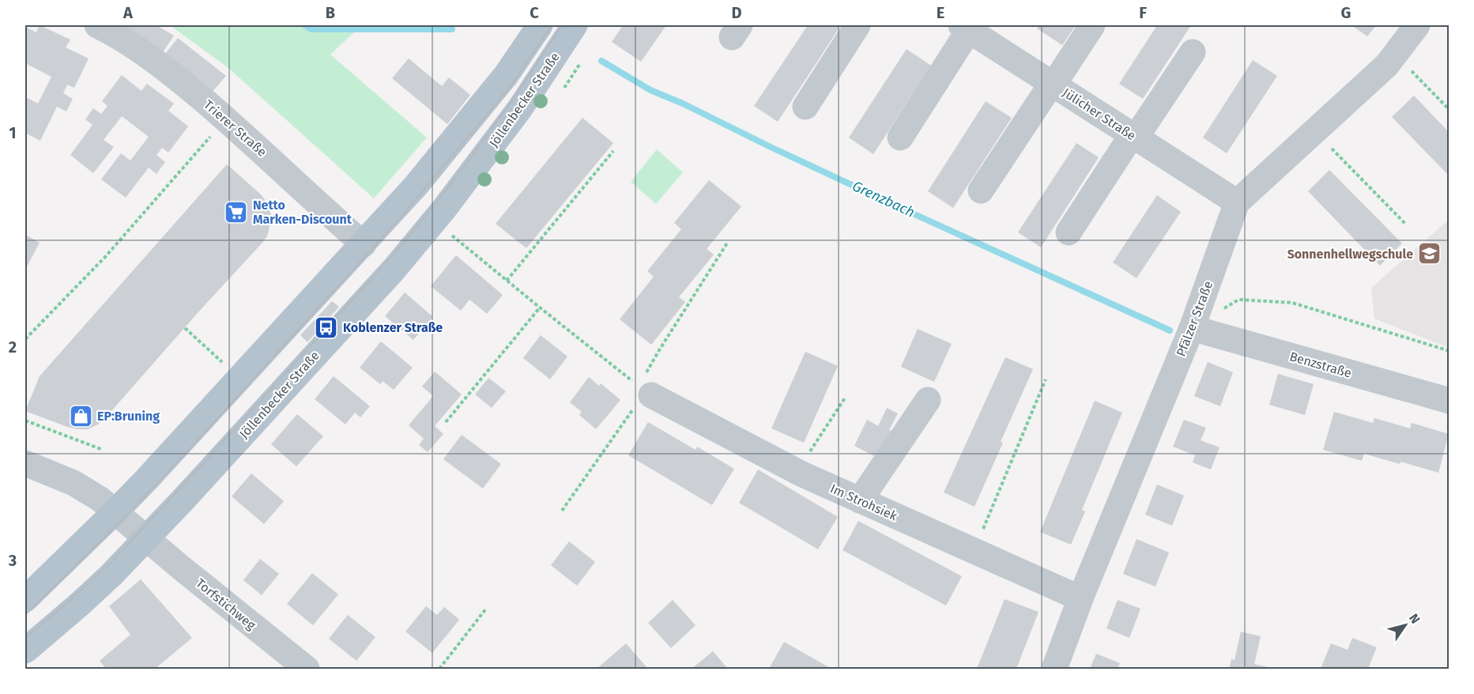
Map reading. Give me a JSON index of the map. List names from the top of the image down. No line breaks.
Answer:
{"streets":{"main road":["Jöllenbecker Straße"],"street":["Jülicher Straße","Trierer Straße","Pfälzer Straße","Benzstraße","Im Strohsiek","Torfstichweg"]},"crossings":[["Jöllenbecker Straße","Torfstichweg"],["Jülicher Straße","Pfälzer Straße"],["Pfälzer Straße","Benzstraße"],["Pfälzer Straße","Im Strohsiek"]],"water":["Grenzbach"],"places":{"supermarket":["Netto Marken-Discount"],"school or university":["Sonnenhellwegschule"],"bus stop":["Koblenzer Straße"],"shop":["EP:Bruning"]},"north":"top right","grid":{"columns":["A","B","C","D","E","F","G"],"rows":["1","2","3"]}}
